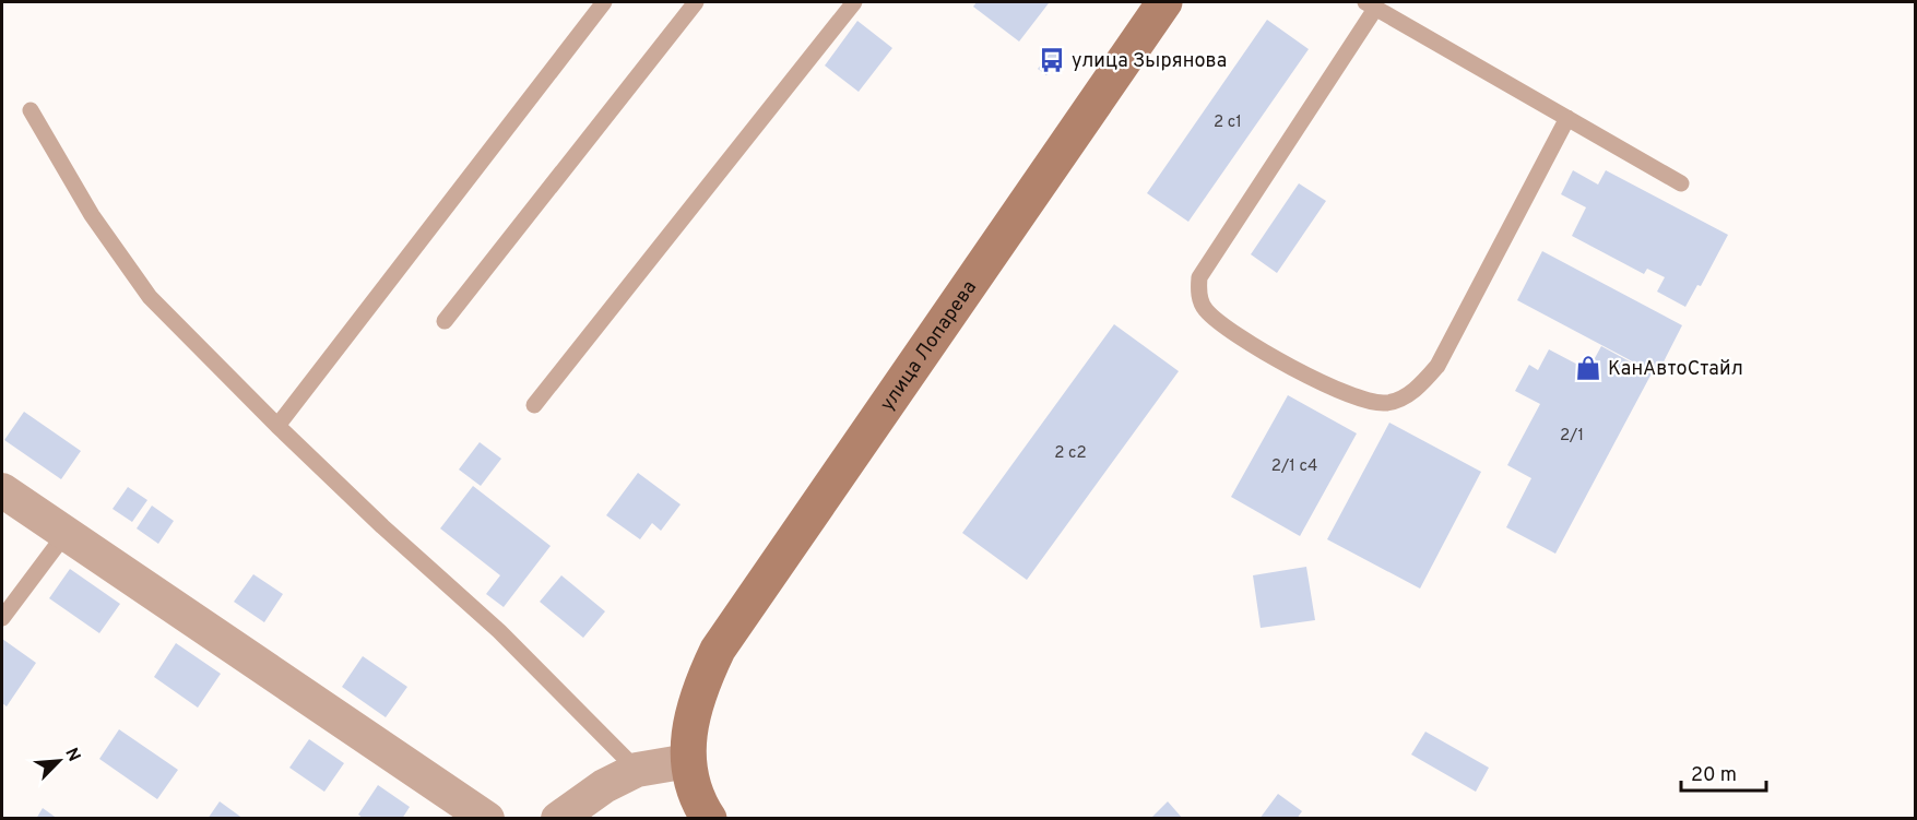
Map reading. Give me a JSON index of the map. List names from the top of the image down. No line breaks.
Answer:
{"streets":{"main road":["улица Лопарева"]},"places":{"bus stop":["улица Зырянова"],"shop":["КанАвтоСтайл"]},"house_numbers":["2 с1","2/1","2 с2","2/1 с4"],"scale_bar":"20 m","north":"top right"}
